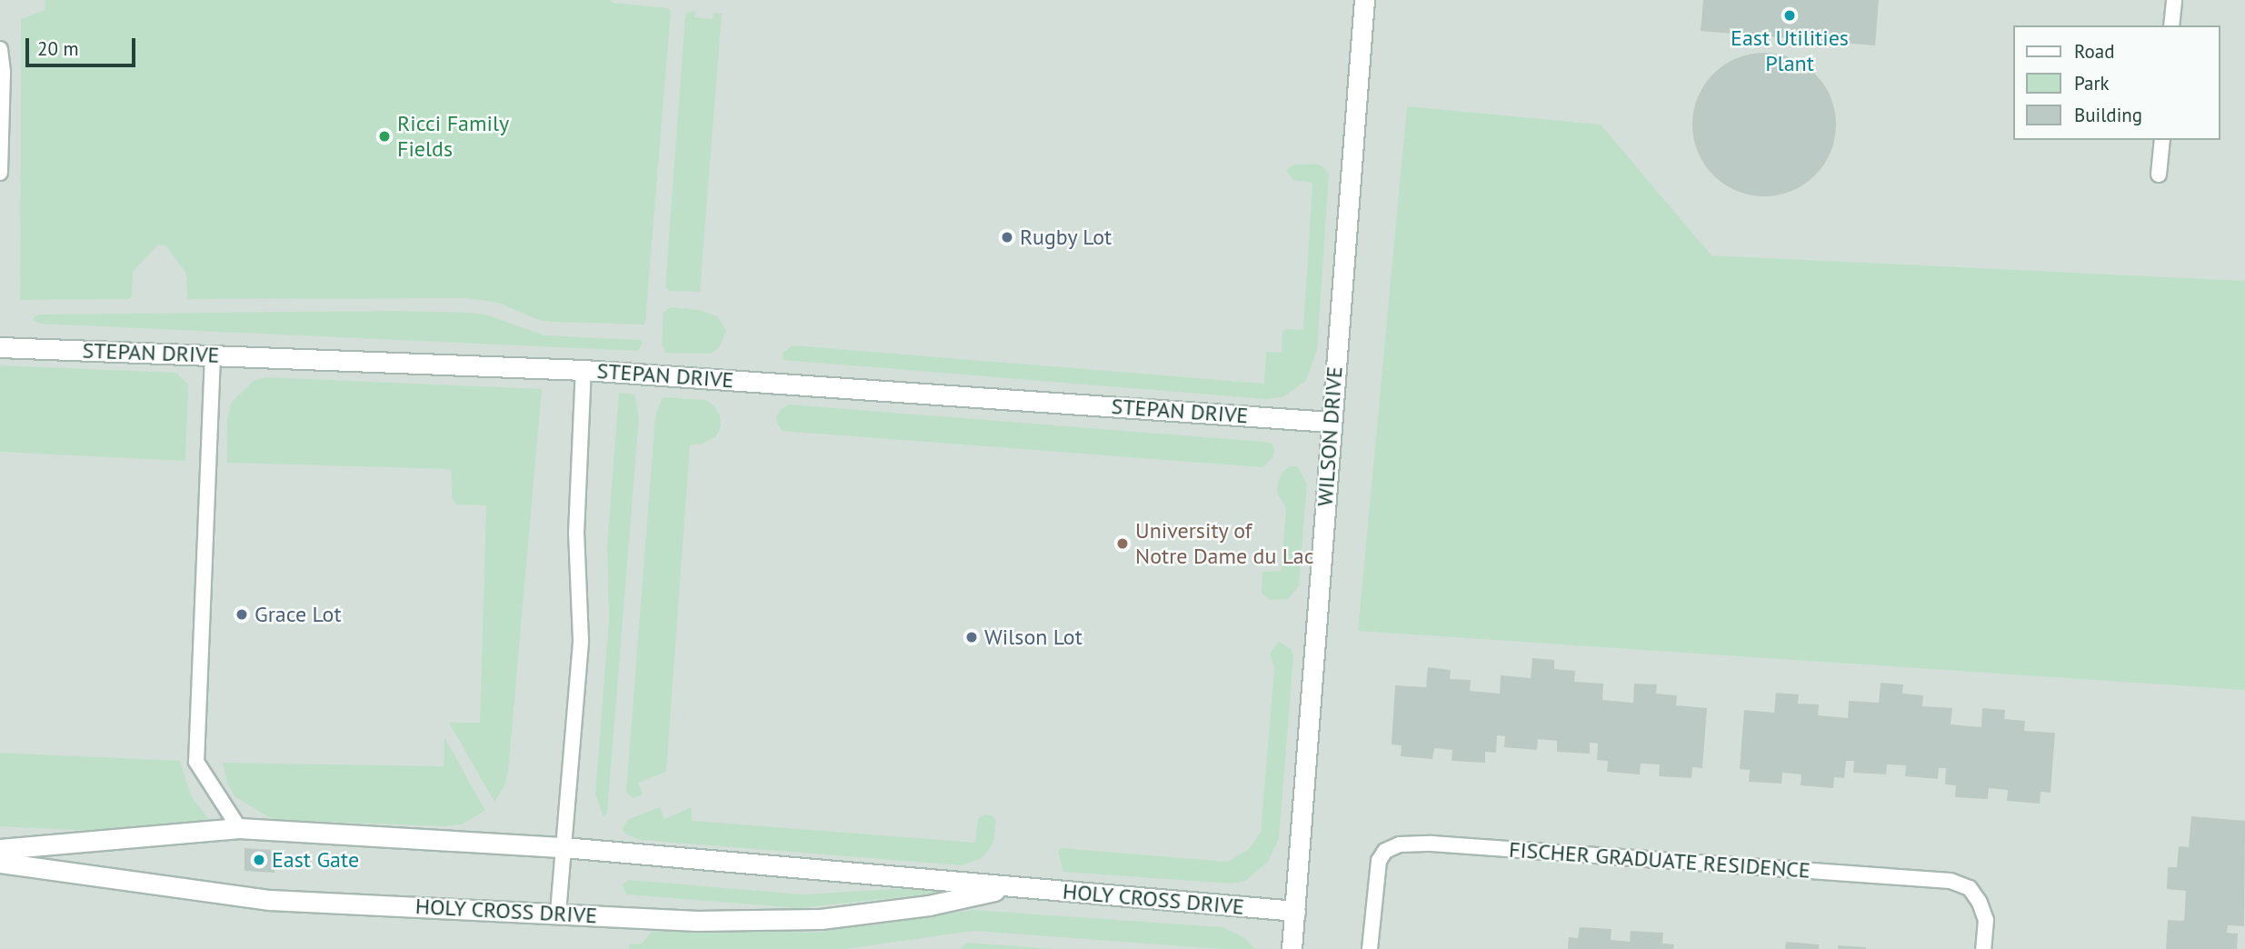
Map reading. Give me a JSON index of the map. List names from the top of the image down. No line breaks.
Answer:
{"streets":{"street":["STEPAN DRIVE","WILSON DRIVE","HOLY CROSS DRIVE"],"lane":["FISCHER GRADUATE RESIDENCE"]},"crossings":[["STEPAN DRIVE","WILSON DRIVE"],["WILSON DRIVE","HOLY CROSS DRIVE"]],"places":["East Utilities Plant","Ricci Family Fields","Rugby Lot","University of Notre Dame du Lac","Grace Lot","Wilson Lot","East Gate"],"legend":["Road","Park","Building"],"scale_bar":"20 m"}
